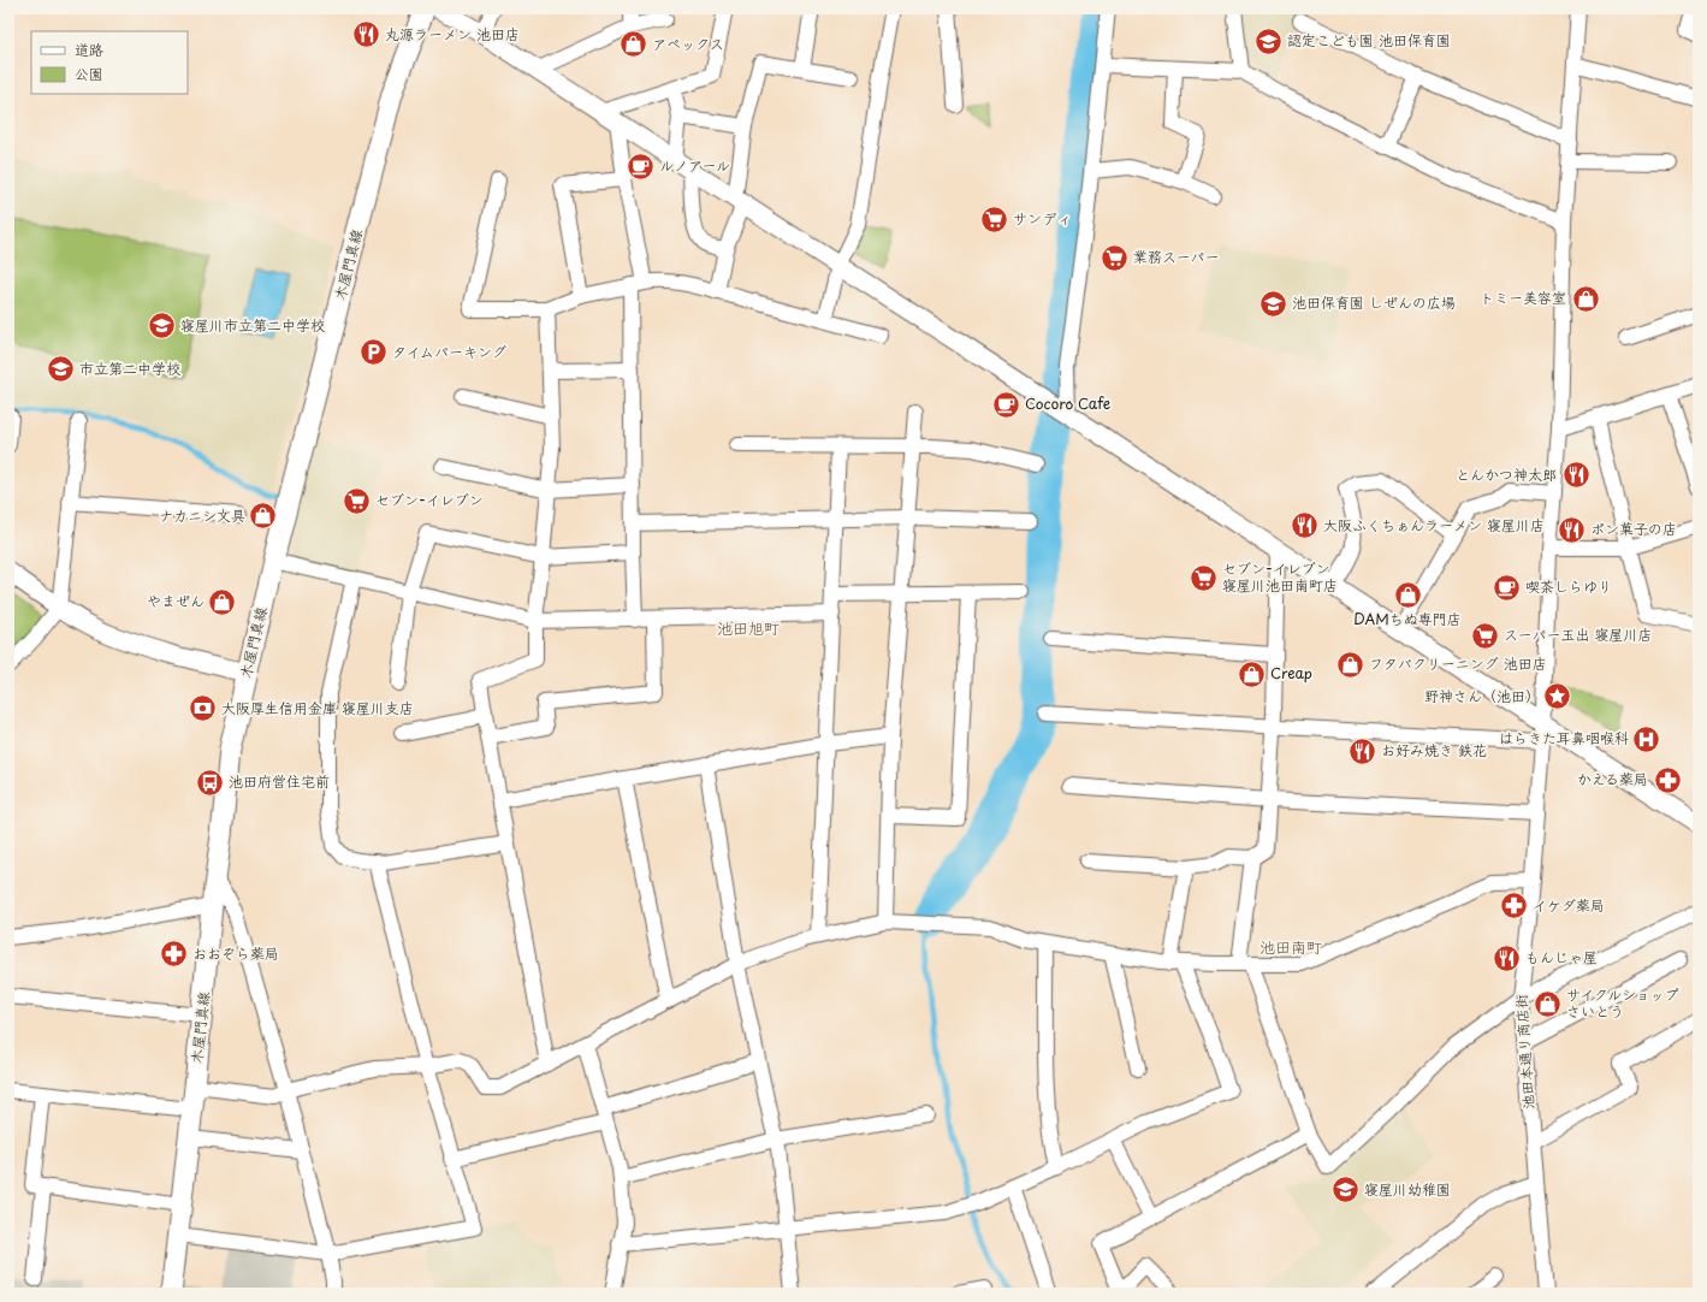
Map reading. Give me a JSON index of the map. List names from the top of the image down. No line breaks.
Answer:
{"streets":{"main road":["木屋門真線"],"street":["池田本通り商店街"]},"districts":["池田旭町","池田南町"],"places":{"restaurant":["丸源ラーメン 池田店","とんかつ神太郎","大阪ふくちぁんラーメン 寝屋川店","ポン菓子の店","お好み焼き 鉄花","もんじゃ屋"],"school or university":["認定こども園 池田保育園","池田保育園 しぜんの広場","寝屋川市立第二中学校","市立第二中学校","寝屋川幼稚園"],"shop":["アペックス","トミー美容室","ナカニシ文具","DAMちぬ専門店","やまぜん","フタバクリーニング 池田店","Creap","サイクルショップ さいとう"],"cafe":["ルノアール","Cocoro Cafe","喫茶しらゆり"],"supermarket":["サンディ","業務スーパー","セブン-イレブン","セブン-イレブン 寝屋川池田南町店","スーパー玉出 寝屋川店"],"parking":["タイムパーキング"],"place":["野神さん（池田）"],"bank":["大阪厚生信用金庫 寝屋川支店"],"hospital":["はらきた耳鼻咽喉科"],"pharmacy":["かえる薬局","イケダ薬局","おおぞら薬局"],"bus stop":["池田府営住宅前"]},"legend":["道路","公園"]}
